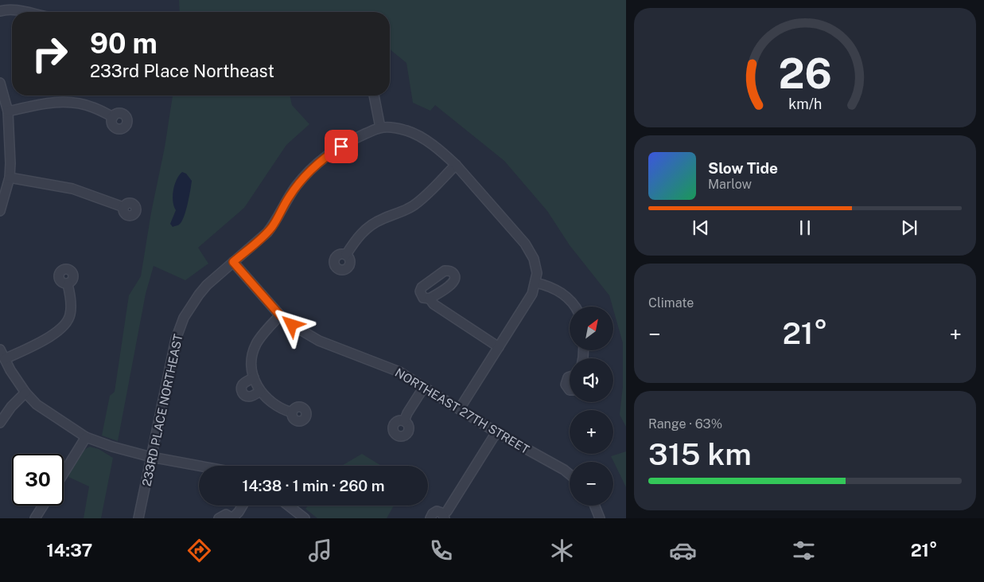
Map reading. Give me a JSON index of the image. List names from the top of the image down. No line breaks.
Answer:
{"streets":{"street":["233RD PLACE NORTHEAST","NORTHEAST 27TH STREET"]},"crossings":[["233RD PLACE NORTHEAST","NORTHEAST 27TH STREET"]],"north":"top right","page":{"turn":["90 m","233rd Place Northeast"],"song":["Slow Tide","Marlow"],"tile":["Climate",["Range · 63%","315 km"]],"map_buttons":["+","−"],"heat":["−","21°","+"],"limit":"30","trip":"14:38 · 1 min · 260 m","tabs":["14:37","21°"],"gauge":["26","km/h"]}}
